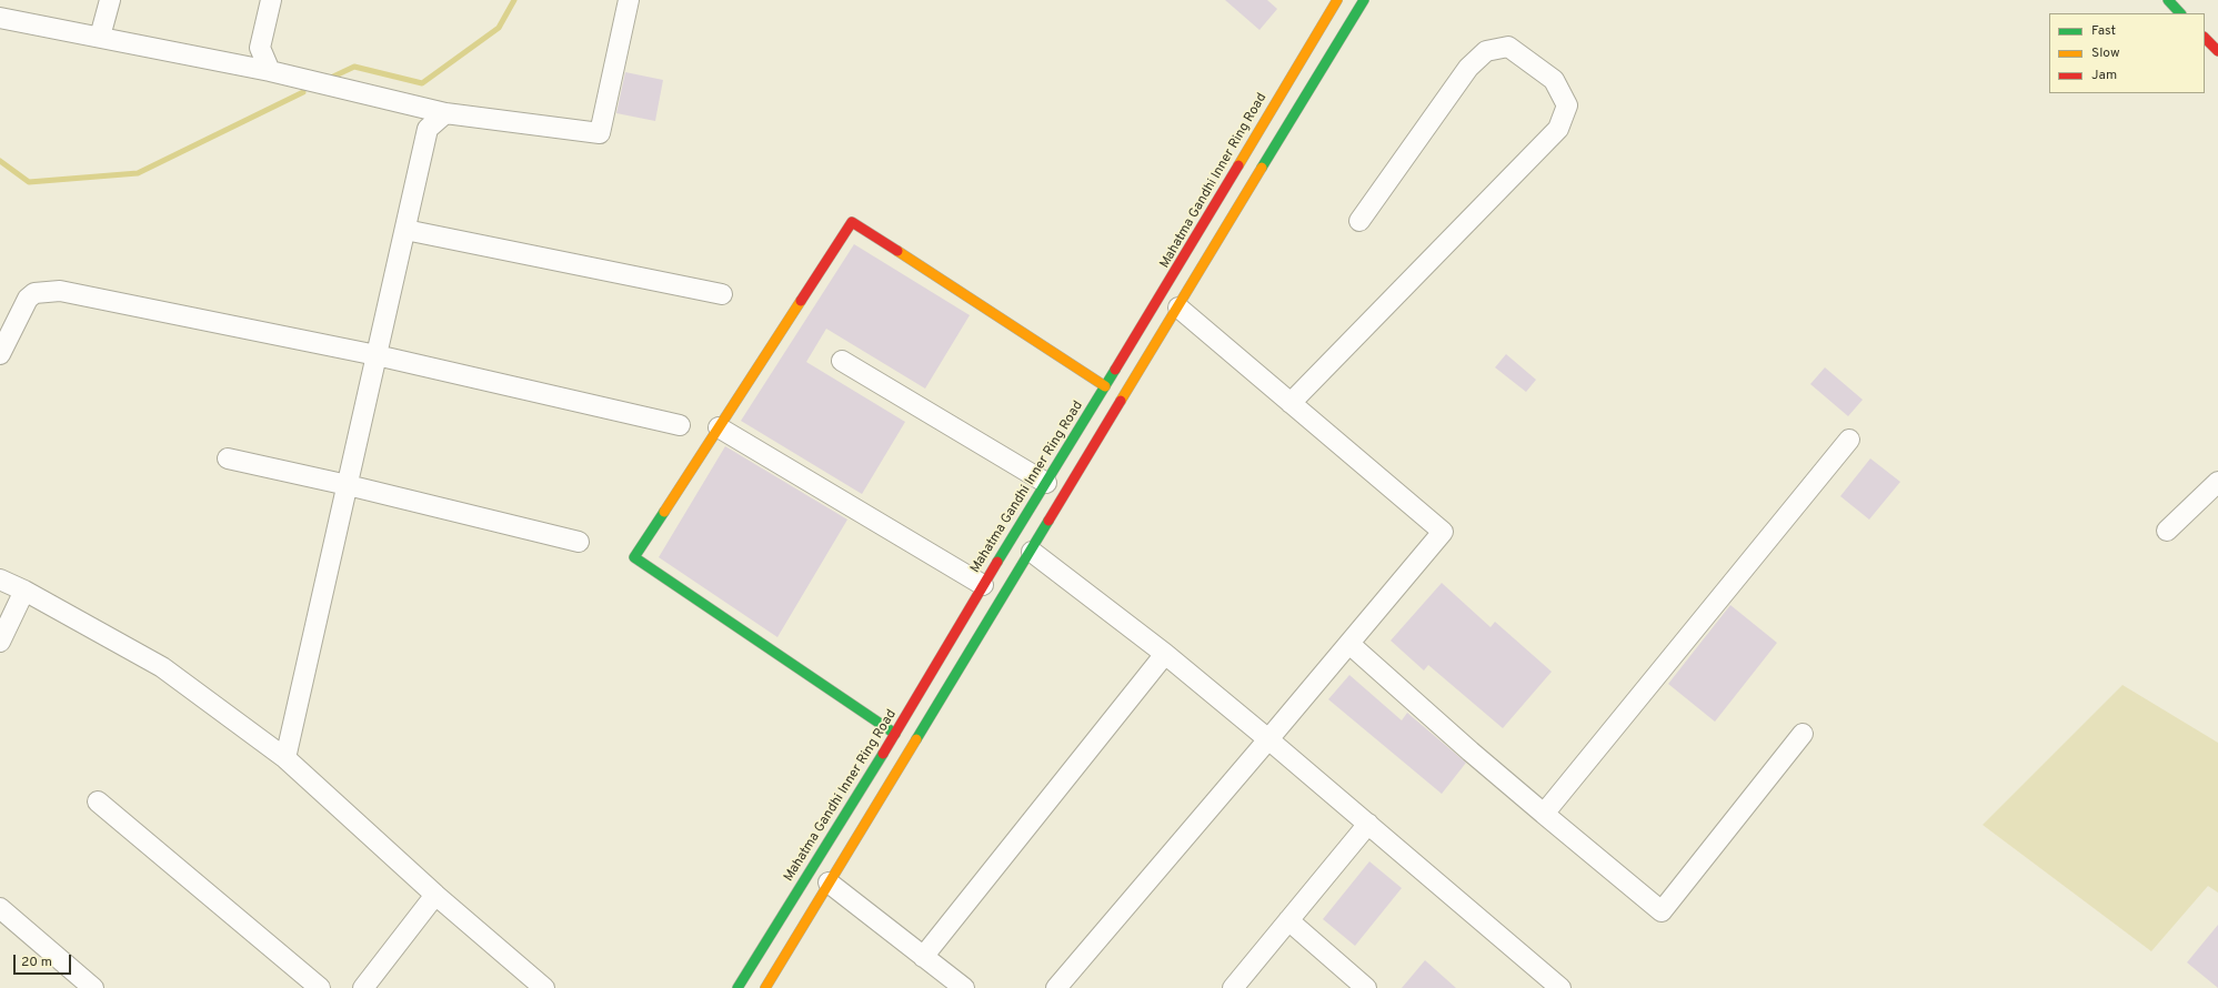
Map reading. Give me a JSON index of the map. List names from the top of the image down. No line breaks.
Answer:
{"streets":{"main road":["Mahatma Gandhi Inner Ring Road"]},"legend":["Fast","Slow","Jam"],"scale_bar":"20 m"}
